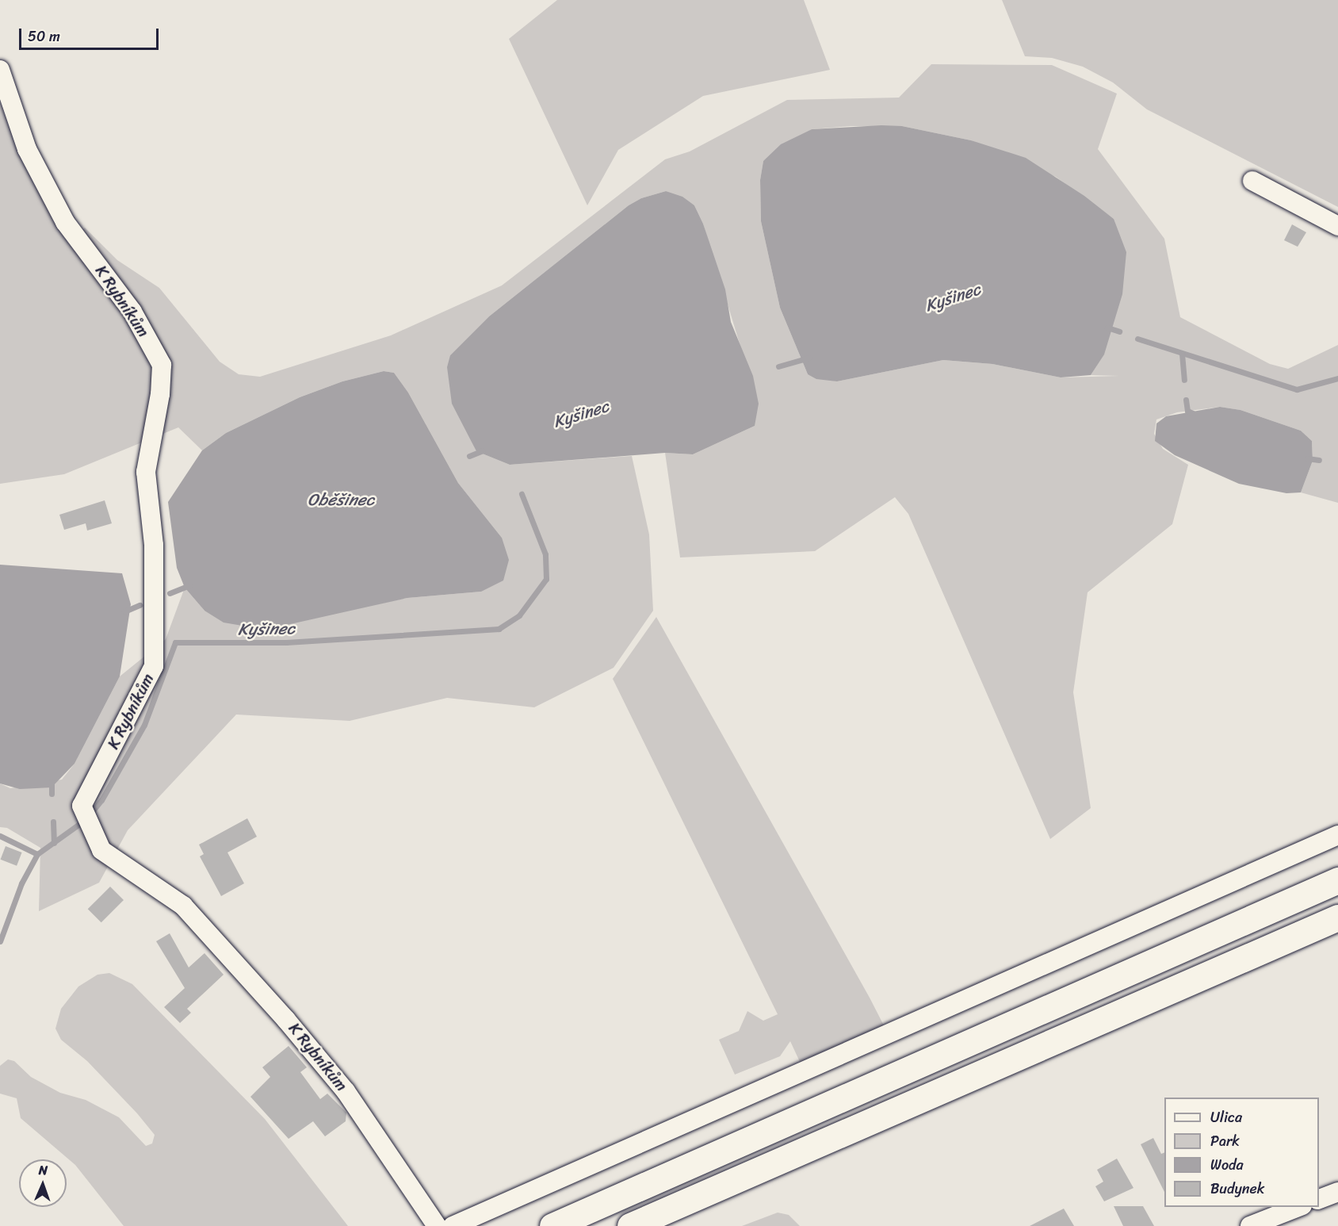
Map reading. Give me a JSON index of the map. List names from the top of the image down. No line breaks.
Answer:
{"streets":{"street":["K Rybníkům"]},"water":["Kyšinec","Oběšinec"],"legend":["Ulica","Park","Woda","Budynek"],"scale_bar":"50 m","north":"top"}
